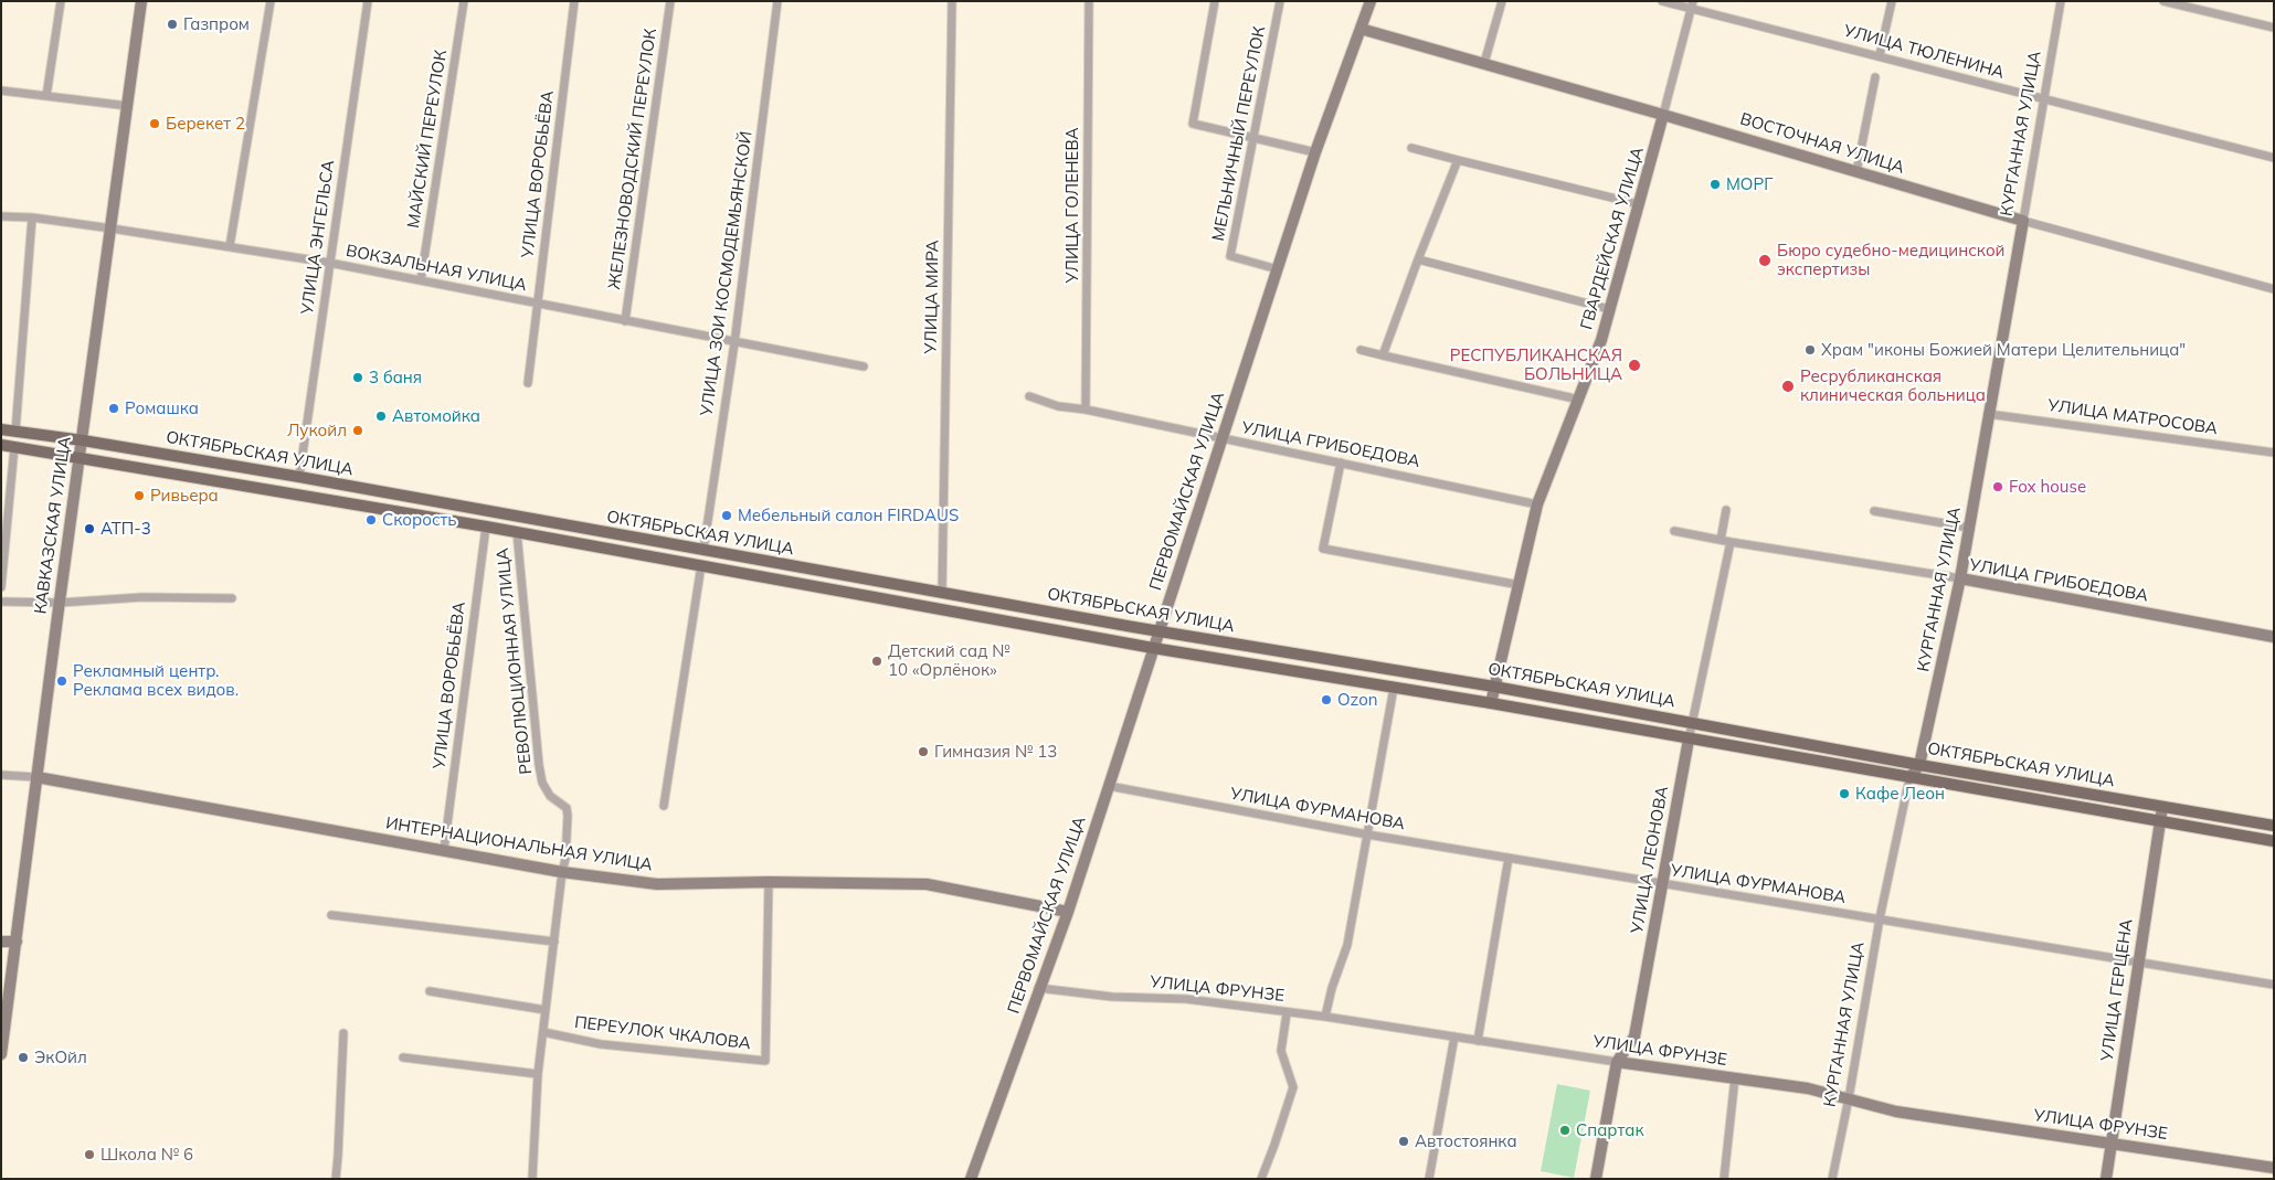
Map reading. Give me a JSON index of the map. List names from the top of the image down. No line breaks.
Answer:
{"streets":{"main road":["ОКТЯБРЬСКАЯ УЛИЦА"],"street":["УЛИЦА ТЮЛЕНИНА","МЕЛЬНИЧНЫЙ ПЕРЕУЛОК","КУРГАННАЯ УЛИЦА","МАЙСКИЙ ПЕРЕУЛОК","ВОСТОЧНАЯ УЛИЦА","ЖЕЛЕЗНОВОДСКИЙ ПЕРЕУЛОК","УЛИЦА ВОРОБЬЁВА","УЛИЦА ГОЛЕНЕВА","УЛИЦА ЭНГЕЛЬСА","ГВАРДЕЙСКАЯ УЛИЦА","ВОКЗАЛЬНАЯ УЛИЦА","УЛИЦА ЗОИ КОСМОДЕМЬЯНСКОЙ","УЛИЦА МИРА","УЛИЦА МАТРОСОВА","УЛИЦА ГРИБОЕДОВА","ПЕРВОМАЙСКАЯ УЛИЦА","КАВКАЗСКАЯ УЛИЦА","РЕВОЛЮЦИОННАЯ УЛИЦА","УЛИЦА ФУРМАНОВА","ИНТЕРНАЦИОНАЛЬНАЯ УЛИЦА","УЛИЦА ЛЕОНОВА","УЛИЦА ФРУНЗЕ","УЛИЦА ГЕРЦЕНА","ПЕРЕУЛОК ЧКАЛОВА"]},"crossings":[["УЛИЦА ТЮЛЕНИНА","КУРГАННАЯ УЛИЦА"],["УЛИЦА ТЮЛЕНИНА","ГВАРДЕЙСКАЯ УЛИЦА"],["МЕЛЬНИЧНЫЙ ПЕРЕУЛОК","ПЕРВОМАЙСКАЯ УЛИЦА"],["КУРГАННАЯ УЛИЦА","ВОСТОЧНАЯ УЛИЦА"],["КУРГАННАЯ УЛИЦА","УЛИЦА МАТРОСОВА"],["КУРГАННАЯ УЛИЦА","УЛИЦА ГРИБОЕДОВА"],["КУРГАННАЯ УЛИЦА","ОКТЯБРЬСКАЯ УЛИЦА"],["КУРГАННАЯ УЛИЦА","УЛИЦА ФУРМАНОВА"],["КУРГАННАЯ УЛИЦА","УЛИЦА ФРУНЗЕ"],["МАЙСКИЙ ПЕРЕУЛОК","ВОКЗАЛЬНАЯ УЛИЦА"],["ВОСТОЧНАЯ УЛИЦА","ГВАРДЕЙСКАЯ УЛИЦА"],["ВОСТОЧНАЯ УЛИЦА","ПЕРВОМАЙСКАЯ УЛИЦА"],["ЖЕЛЕЗНОВОДСКИЙ ПЕРЕУЛОК","ВОКЗАЛЬНАЯ УЛИЦА"],["УЛИЦА ВОРОБЬЁВА","ВОКЗАЛЬНАЯ УЛИЦА"],["УЛИЦА ВОРОБЬЁВА","ОКТЯБРЬСКАЯ УЛИЦА"],["УЛИЦА ВОРОБЬЁВА","ИНТЕРНАЦИОНАЛЬНАЯ УЛИЦА"],["УЛИЦА ГОЛЕНЕВА","УЛИЦА ГРИБОЕДОВА"],["УЛИЦА ЭНГЕЛЬСА","ВОКЗАЛЬНАЯ УЛИЦА"],["УЛИЦА ЭНГЕЛЬСА","ОКТЯБРЬСКАЯ УЛИЦА"],["ГВАРДЕЙСКАЯ УЛИЦА","УЛИЦА ГРИБОЕДОВА"],["ГВАРДЕЙСКАЯ УЛИЦА","ОКТЯБРЬСКАЯ УЛИЦА"],["ВОКЗАЛЬНАЯ УЛИЦА","УЛИЦА ЗОИ КОСМОДЕМЬЯНСКОЙ"],["ВОКЗАЛЬНАЯ УЛИЦА","КАВКАЗСКАЯ УЛИЦА"],["УЛИЦА ЗОИ КОСМОДЕМЬЯНСКОЙ","ОКТЯБРЬСКАЯ УЛИЦА"],["УЛИЦА МИРА","ОКТЯБРЬСКАЯ УЛИЦА"],["УЛИЦА ГРИБОЕДОВА","ПЕРВОМАЙСКАЯ УЛИЦА"],["УЛИЦА ГРИБОЕДОВА","УЛИЦА ЛЕОНОВА"],["ОКТЯБРЬСКАЯ УЛИЦА","ПЕРВОМАЙСКАЯ УЛИЦА"],["ОКТЯБРЬСКАЯ УЛИЦА","КАВКАЗСКАЯ УЛИЦА"],["ОКТЯБРЬСКАЯ УЛИЦА","РЕВОЛЮЦИОННАЯ УЛИЦА"],["ОКТЯБРЬСКАЯ УЛИЦА","УЛИЦА ЛЕОНОВА"],["ОКТЯБРЬСКАЯ УЛИЦА","УЛИЦА ГЕРЦЕНА"],["ПЕРВОМАЙСКАЯ УЛИЦА","УЛИЦА ФУРМАНОВА"],["ПЕРВОМАЙСКАЯ УЛИЦА","ИНТЕРНАЦИОНАЛЬНАЯ УЛИЦА"],["ПЕРВОМАЙСКАЯ УЛИЦА","УЛИЦА ФРУНЗЕ"],["КАВКАЗСКАЯ УЛИЦА","ИНТЕРНАЦИОНАЛЬНАЯ УЛИЦА"],["РЕВОЛЮЦИОННАЯ УЛИЦА","ИНТЕРНАЦИОНАЛЬНАЯ УЛИЦА"],["РЕВОЛЮЦИОННАЯ УЛИЦА","ПЕРЕУЛОК ЧКАЛОВА"],["УЛИЦА ФУРМАНОВА","УЛИЦА ЛЕОНОВА"],["УЛИЦА ФУРМАНОВА","УЛИЦА ГЕРЦЕНА"],["ИНТЕРНАЦИОНАЛЬНАЯ УЛИЦА","ПЕРЕУЛОК ЧКАЛОВА"],["УЛИЦА ЛЕОНОВА","УЛИЦА ФРУНЗЕ"],["УЛИЦА ФРУНЗЕ","УЛИЦА ГЕРЦЕНА"]],"places":["Газпром","Берекет 2","МОРГ","Бюро судебно-медицинской экспертизы","Храм \"иконы Божией Матери Целительница\"","РЕСПУБЛИКАНСКАЯ БОЛЬНИЦА","3 баня","Ресрубликанская клиническая больница","Ромашка","Автомойка","Лукойл","Fox house","Ривьера","Мебельный салон FIRDAUS","Скорость","АТП-3","Детский сад № 10 «Орлёнок»","Рекламный центр. Реклама всех видов.","Ozon","Гимназия № 13","Кафе Леон","ЭкОйл","Спартак","Автостоянка","Школа № 6"]}
